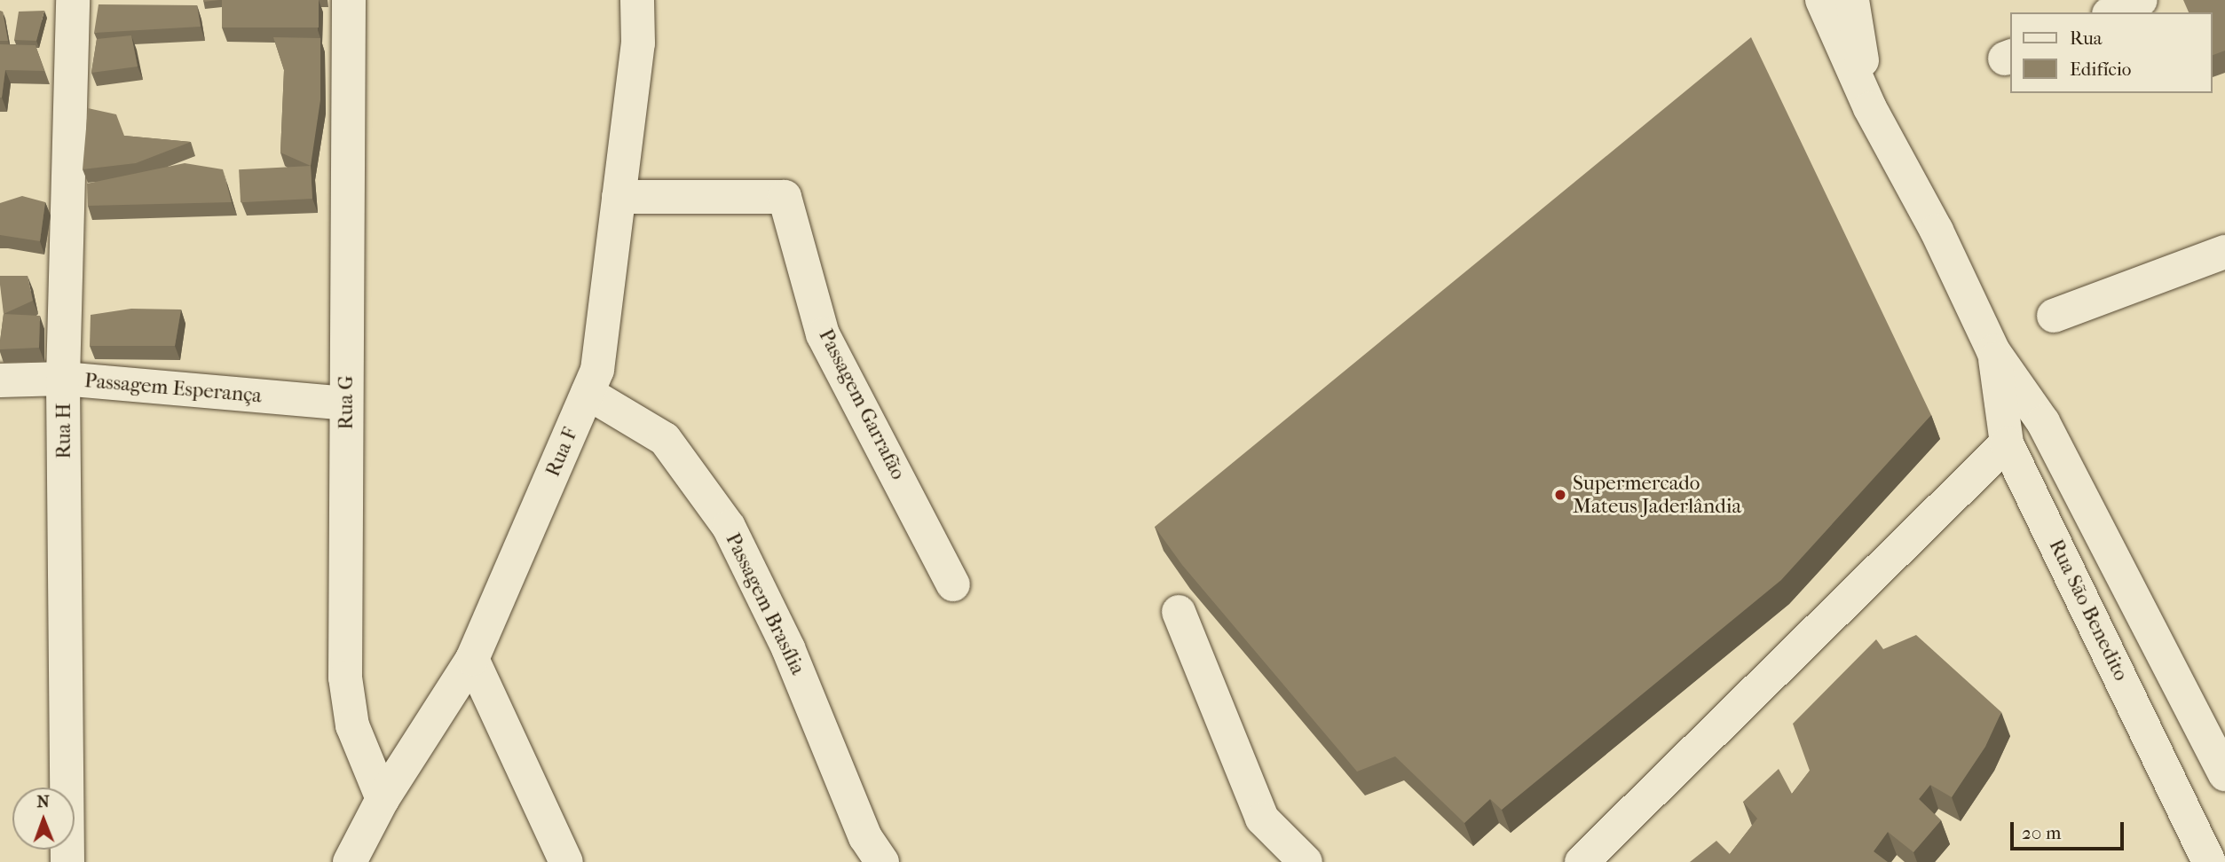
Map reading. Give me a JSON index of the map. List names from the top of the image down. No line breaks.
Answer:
{"streets":{"street":["Passagem Esperança","Rua G","Passagem Garrafão","Rua H","Rua F","Passagem Brasília","Rua São Benedito"]},"crossings":[["Passagem Esperança","Rua G"],["Passagem Esperança","Rua H"],["Rua G","Rua F"],["Passagem Garrafão","Rua F"],["Rua F","Passagem Brasília"]],"places":["Supermercado Mateus Jaderlândia"],"legend":["Rua","Edifício"],"scale_bar":"20 m","north":"top"}
